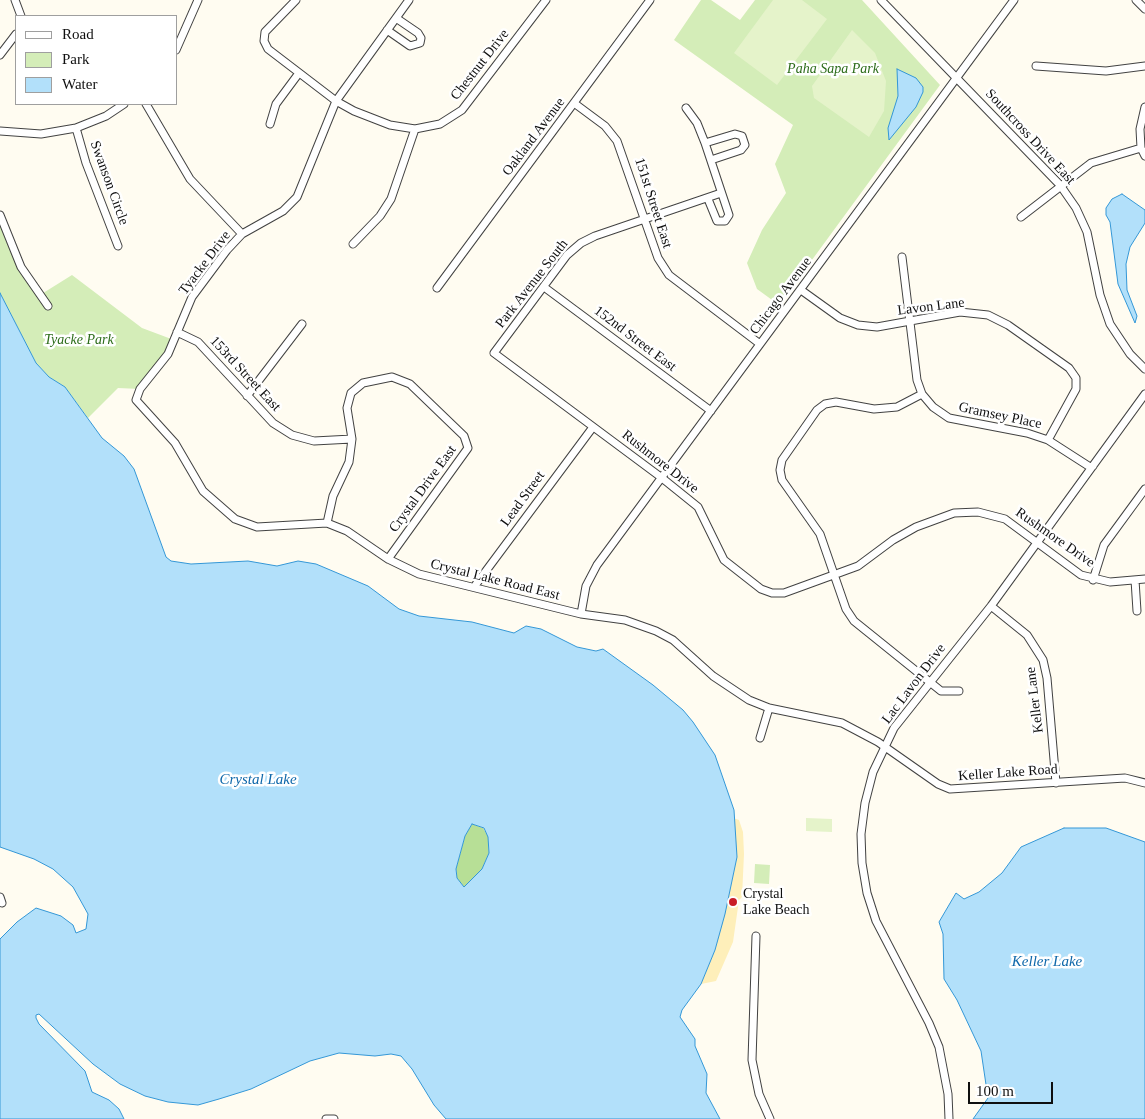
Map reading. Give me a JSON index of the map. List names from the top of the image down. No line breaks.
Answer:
{"streets":{"street":["Chestnut Drive","Oakland Avenue","Southcross Drive East","Swanson Circle","151st Street East","Tyacke Drive","Park Avenue South","Chicago Avenue","Lavon Lane","152nd Street East","153rd Street East","Gramsey Place","Rushmore Drive","Crystal Drive East","Lead Street","Crystal Lake Road East","Lac Lavon Drive","Keller Lane","Keller Lake Road"]},"crossings":[["Chestnut Drive","Tyacke Drive"],["Oakland Avenue","151st Street East"],["Southcross Drive East","Chicago Avenue"],["151st Street East","Park Avenue South"],["151st Street East","Chicago Avenue"],["Tyacke Drive","153rd Street East"],["Tyacke Drive","Crystal Lake Road East"],["Park Avenue South","152nd Street East"],["Park Avenue South","Rushmore Drive"],["Chicago Avenue","Lavon Lane"],["Chicago Avenue","152nd Street East"],["Chicago Avenue","Rushmore Drive"],["Chicago Avenue","Crystal Lake Road East"],["Lavon Lane","Gramsey Place"],["153rd Street East","Crystal Drive East"],["Gramsey Place","Lac Lavon Drive"],["Rushmore Drive","Lead Street"],["Rushmore Drive","Lac Lavon Drive"],["Crystal Drive East","Crystal Lake Road East"],["Lead Street","Crystal Lake Road East"],["Crystal Lake Road East","Lac Lavon Drive"],["Crystal Lake Road East","Keller Lake Road"],["Lac Lavon Drive","Keller Lane"],["Lac Lavon Drive","Keller Lake Road"],["Keller Lane","Keller Lake Road"]],"water":["Crystal Lake","Keller Lake"],"parks":["Paha Sapa Park","Tyacke Park"],"places":["Crystal Lake Beach"],"legend":["Road","Park","Water"],"scale_bar":"100 m"}
